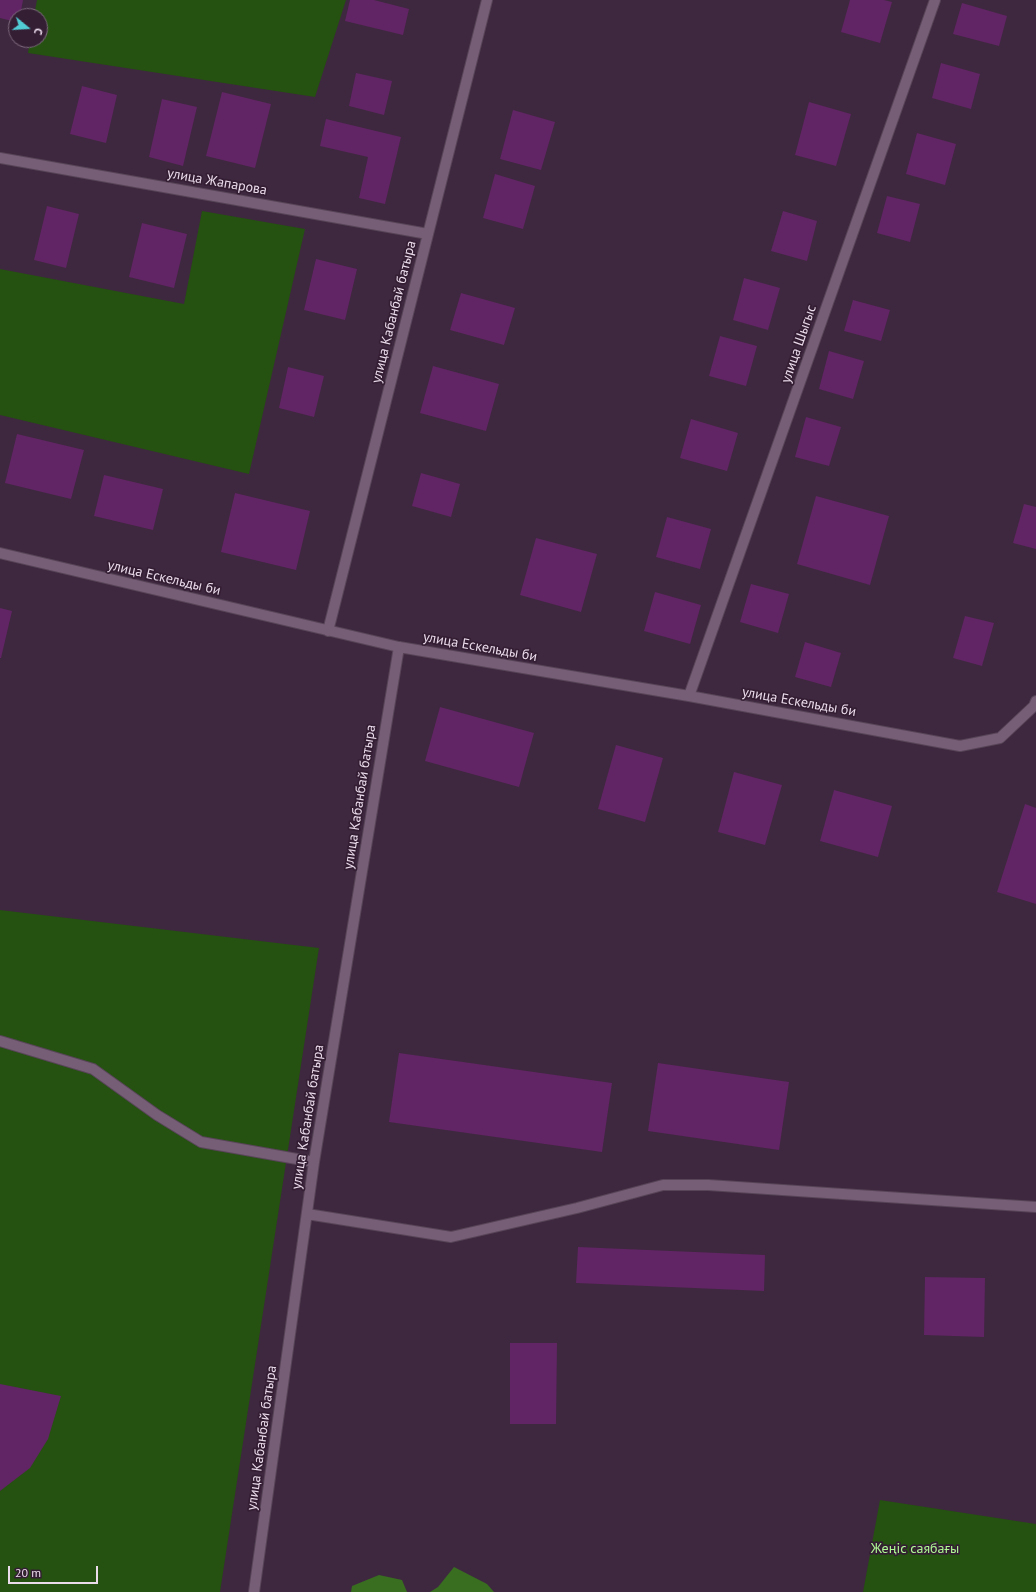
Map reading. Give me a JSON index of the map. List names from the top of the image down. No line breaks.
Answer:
{"streets":{"street":["улица Жапарова","улица Кабанбай батыра","улица Шыгыс","улица Ескельды би"]},"crossings":[["улица Жапарова","улица Кабанбай батыра"],["улица Кабанбай батыра","улица Ескельды би"],["улица Шыгыс","улица Ескельды би"]],"parks":["Жеңіс саябағы"],"scale_bar":"20 m","north":"right"}
